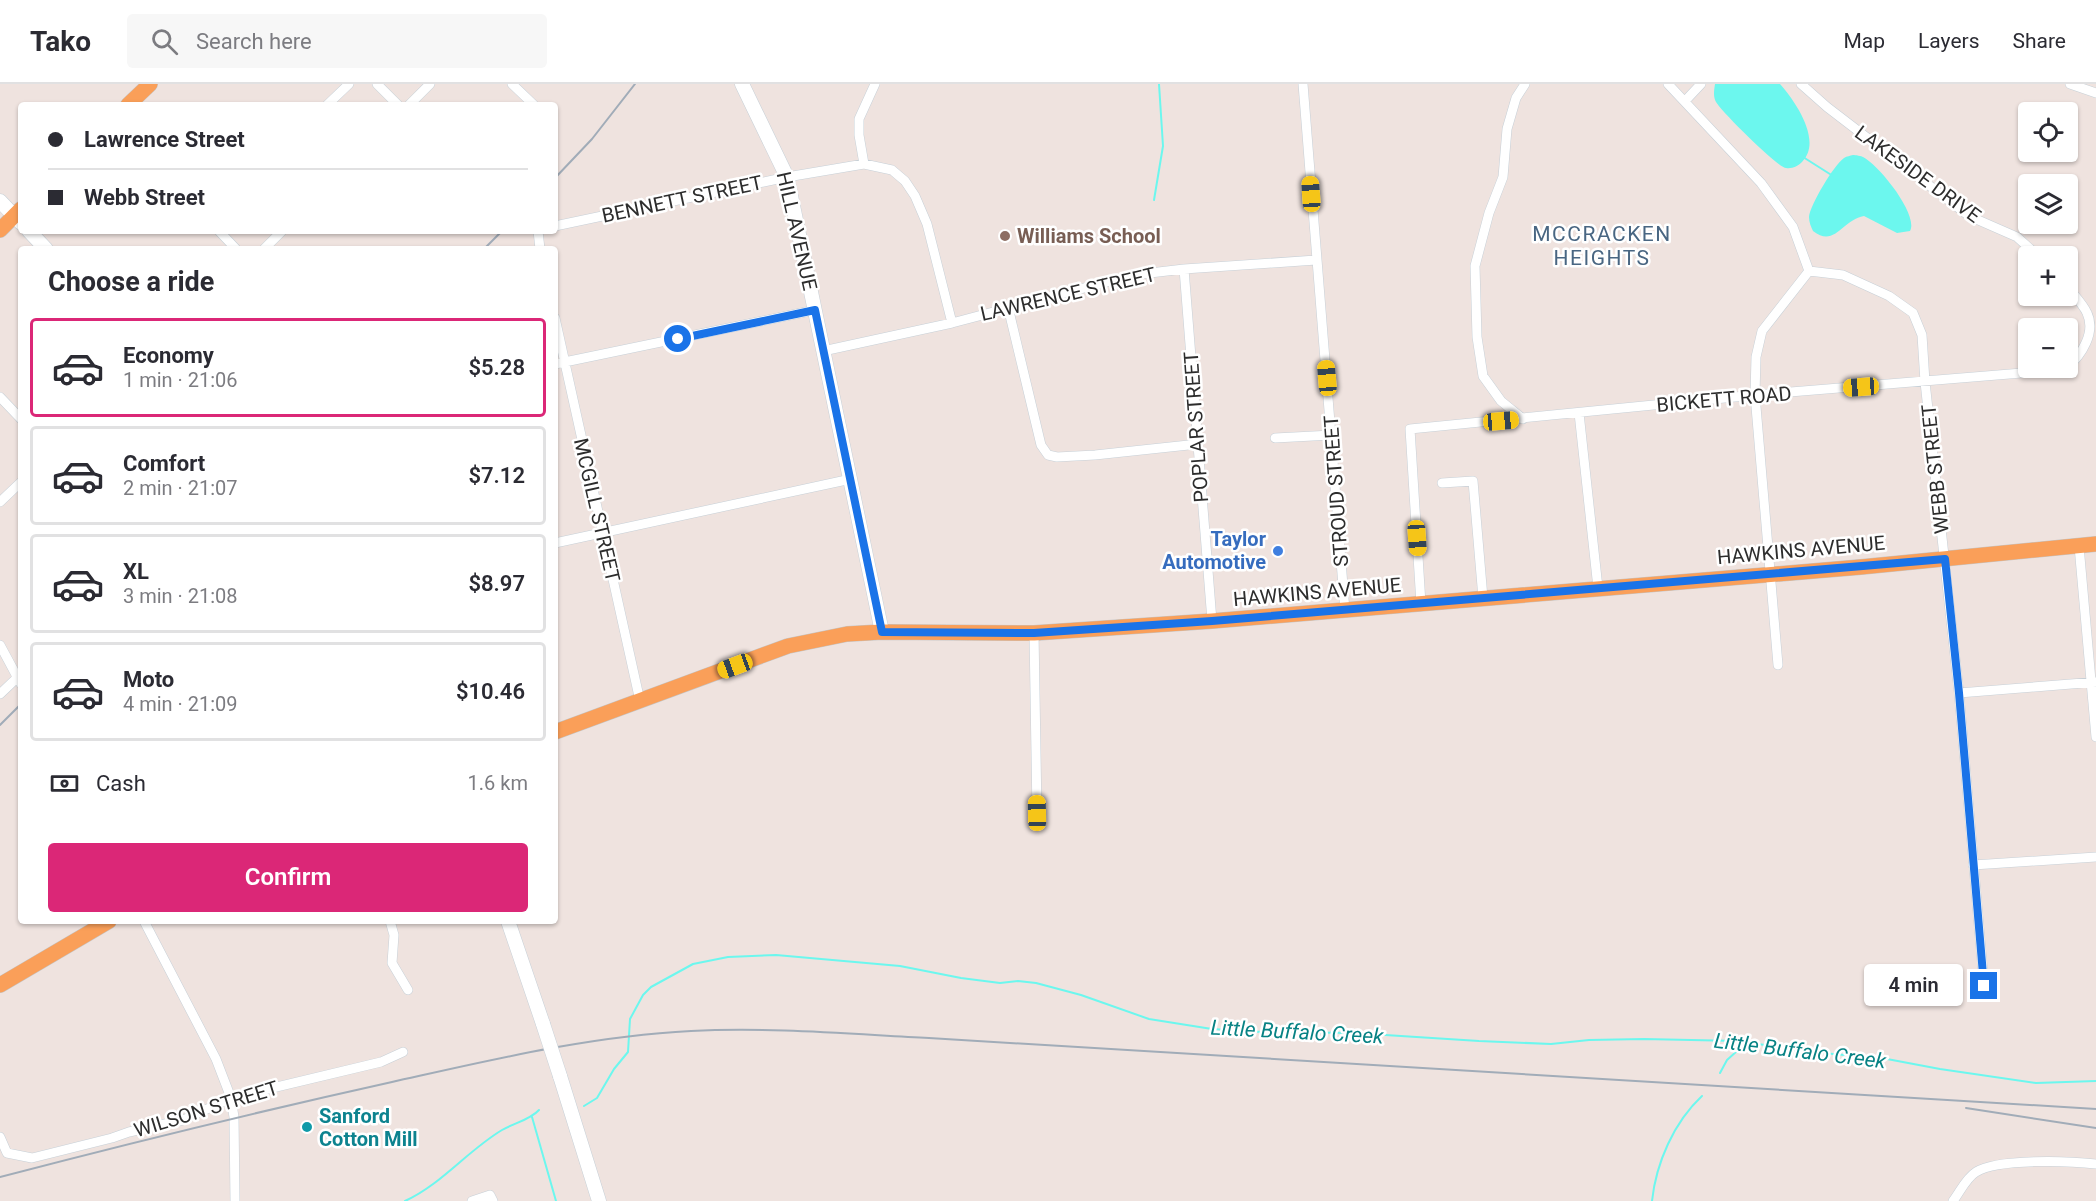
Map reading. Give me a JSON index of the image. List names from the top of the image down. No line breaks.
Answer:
{"streets":{"main road":["HAWKINS AVENUE"],"street":["LAKESIDE DRIVE","BENNETT STREET","HILL AVENUE","LAWRENCE STREET","BICKETT ROAD","POPLAR STREET","WEBB STREET","STROUD STREET","MCGILL STREET","WILSON STREET"]},"crossings":[["BENNETT STREET","HILL AVENUE"],["BENNETT STREET","LAWRENCE STREET"],["HILL AVENUE","LAWRENCE STREET"],["HILL AVENUE","HAWKINS AVENUE"],["LAWRENCE STREET","POPLAR STREET"],["LAWRENCE STREET","STROUD STREET"],["BICKETT ROAD","WEBB STREET"],["BICKETT ROAD","HAWKINS AVENUE"],["POPLAR STREET","HAWKINS AVENUE"],["WEBB STREET","HAWKINS AVENUE"],["STROUD STREET","HAWKINS AVENUE"],["MCGILL STREET","HAWKINS AVENUE"]],"districts":["MCCRACKEN HEIGHTS"],"water":["Little Buffalo Creek"],"places":["Williams School","Taylor Automotive","Sanford Cotton Mill"],"page":{"header":"Tako","search":"Search here","nav":["Map","Layers","Share"],"map_buttons":["+","−"],"banner":["Lawrence Street","Webb Street"],"heading":"Choose a ride","list":[{"name":"Economy","note":"1 min · 21:06","value":"$5.28"},{"name":"Comfort","note":"2 min · 21:07","value":"$7.12"},{"name":"XL","note":"3 min · 21:08","value":"$8.97"},{"name":"Moto","note":"4 min · 21:09","value":"$10.46"}],"pay":["Cash","1.6 km"],"buttons":"Confirm","bubble":"4 min"}}
